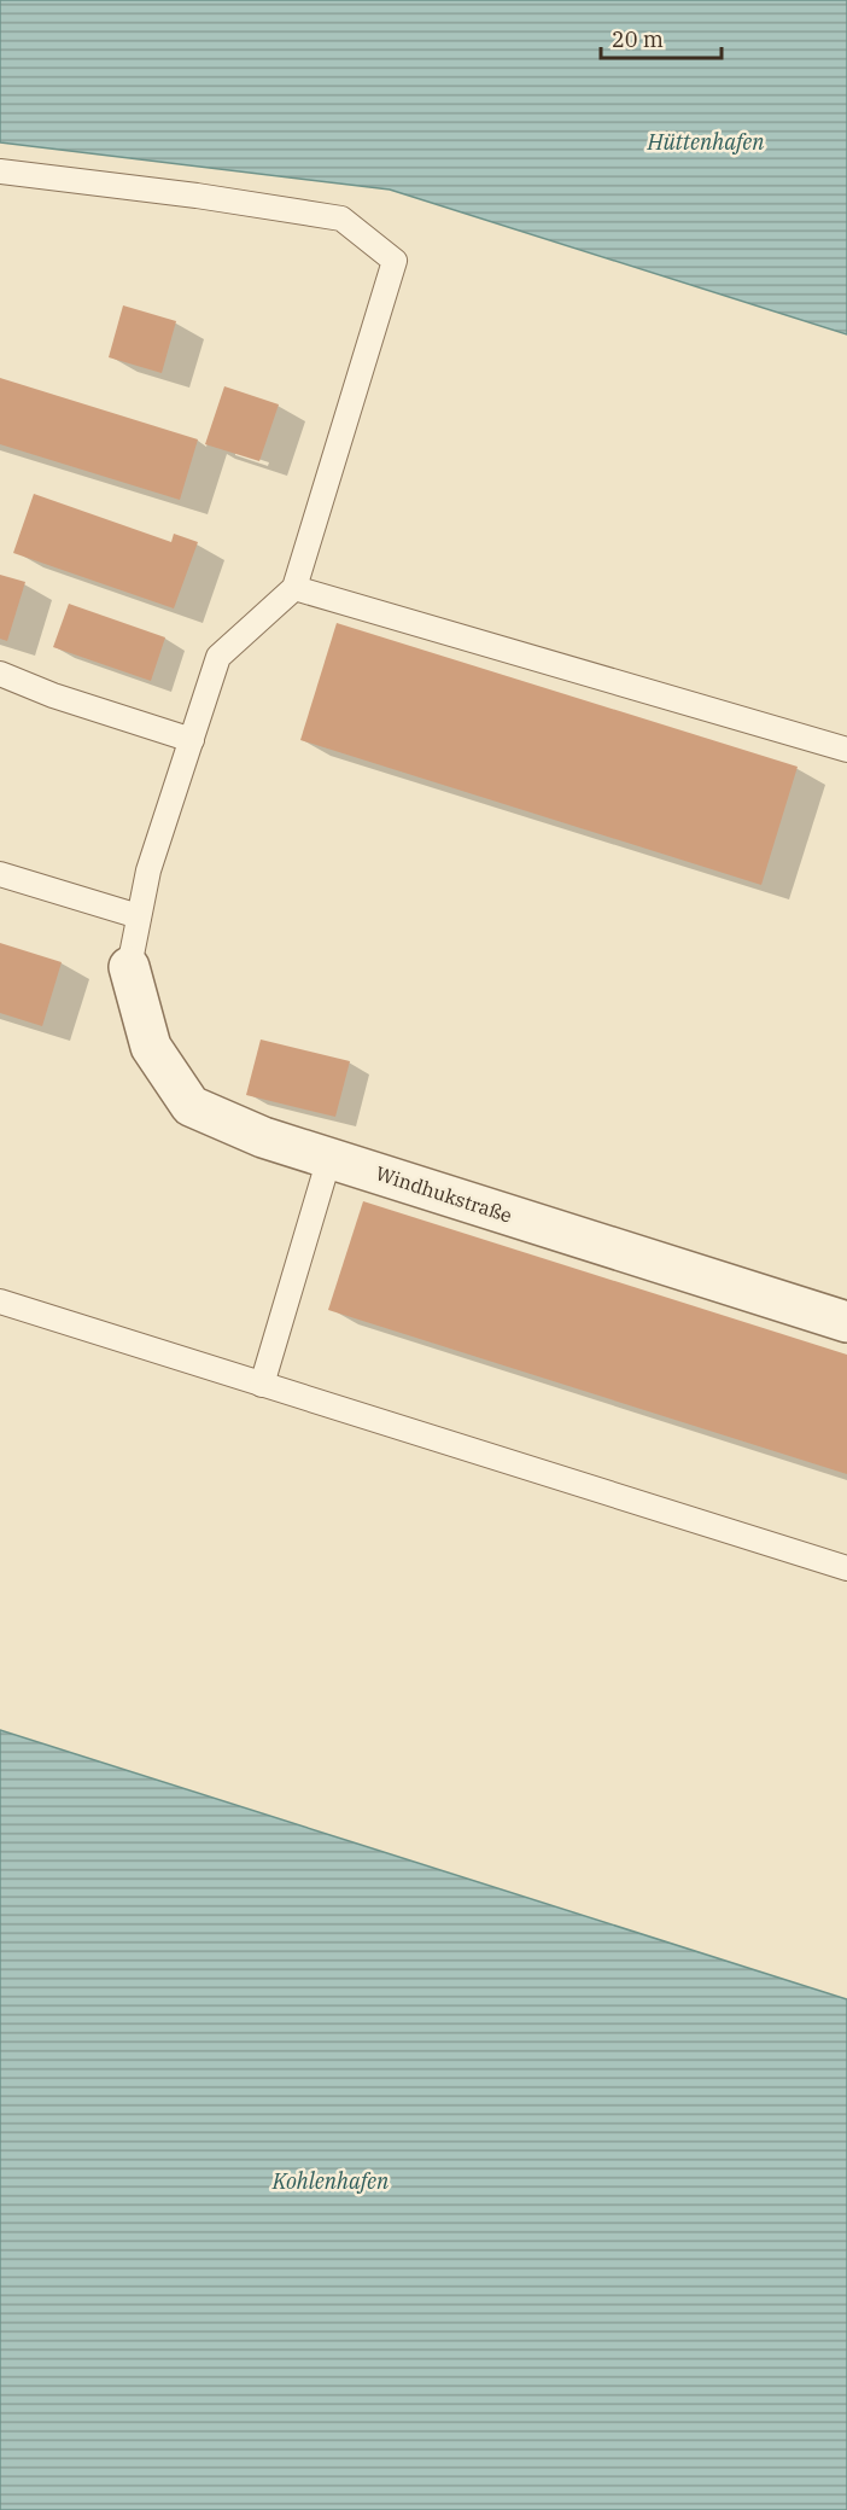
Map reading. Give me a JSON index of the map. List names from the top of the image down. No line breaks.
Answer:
{"streets":{"street":["Windhukstraße"]},"water":["Hüttenhafen","Kohlenhafen"],"scale_bar":"20 m"}
